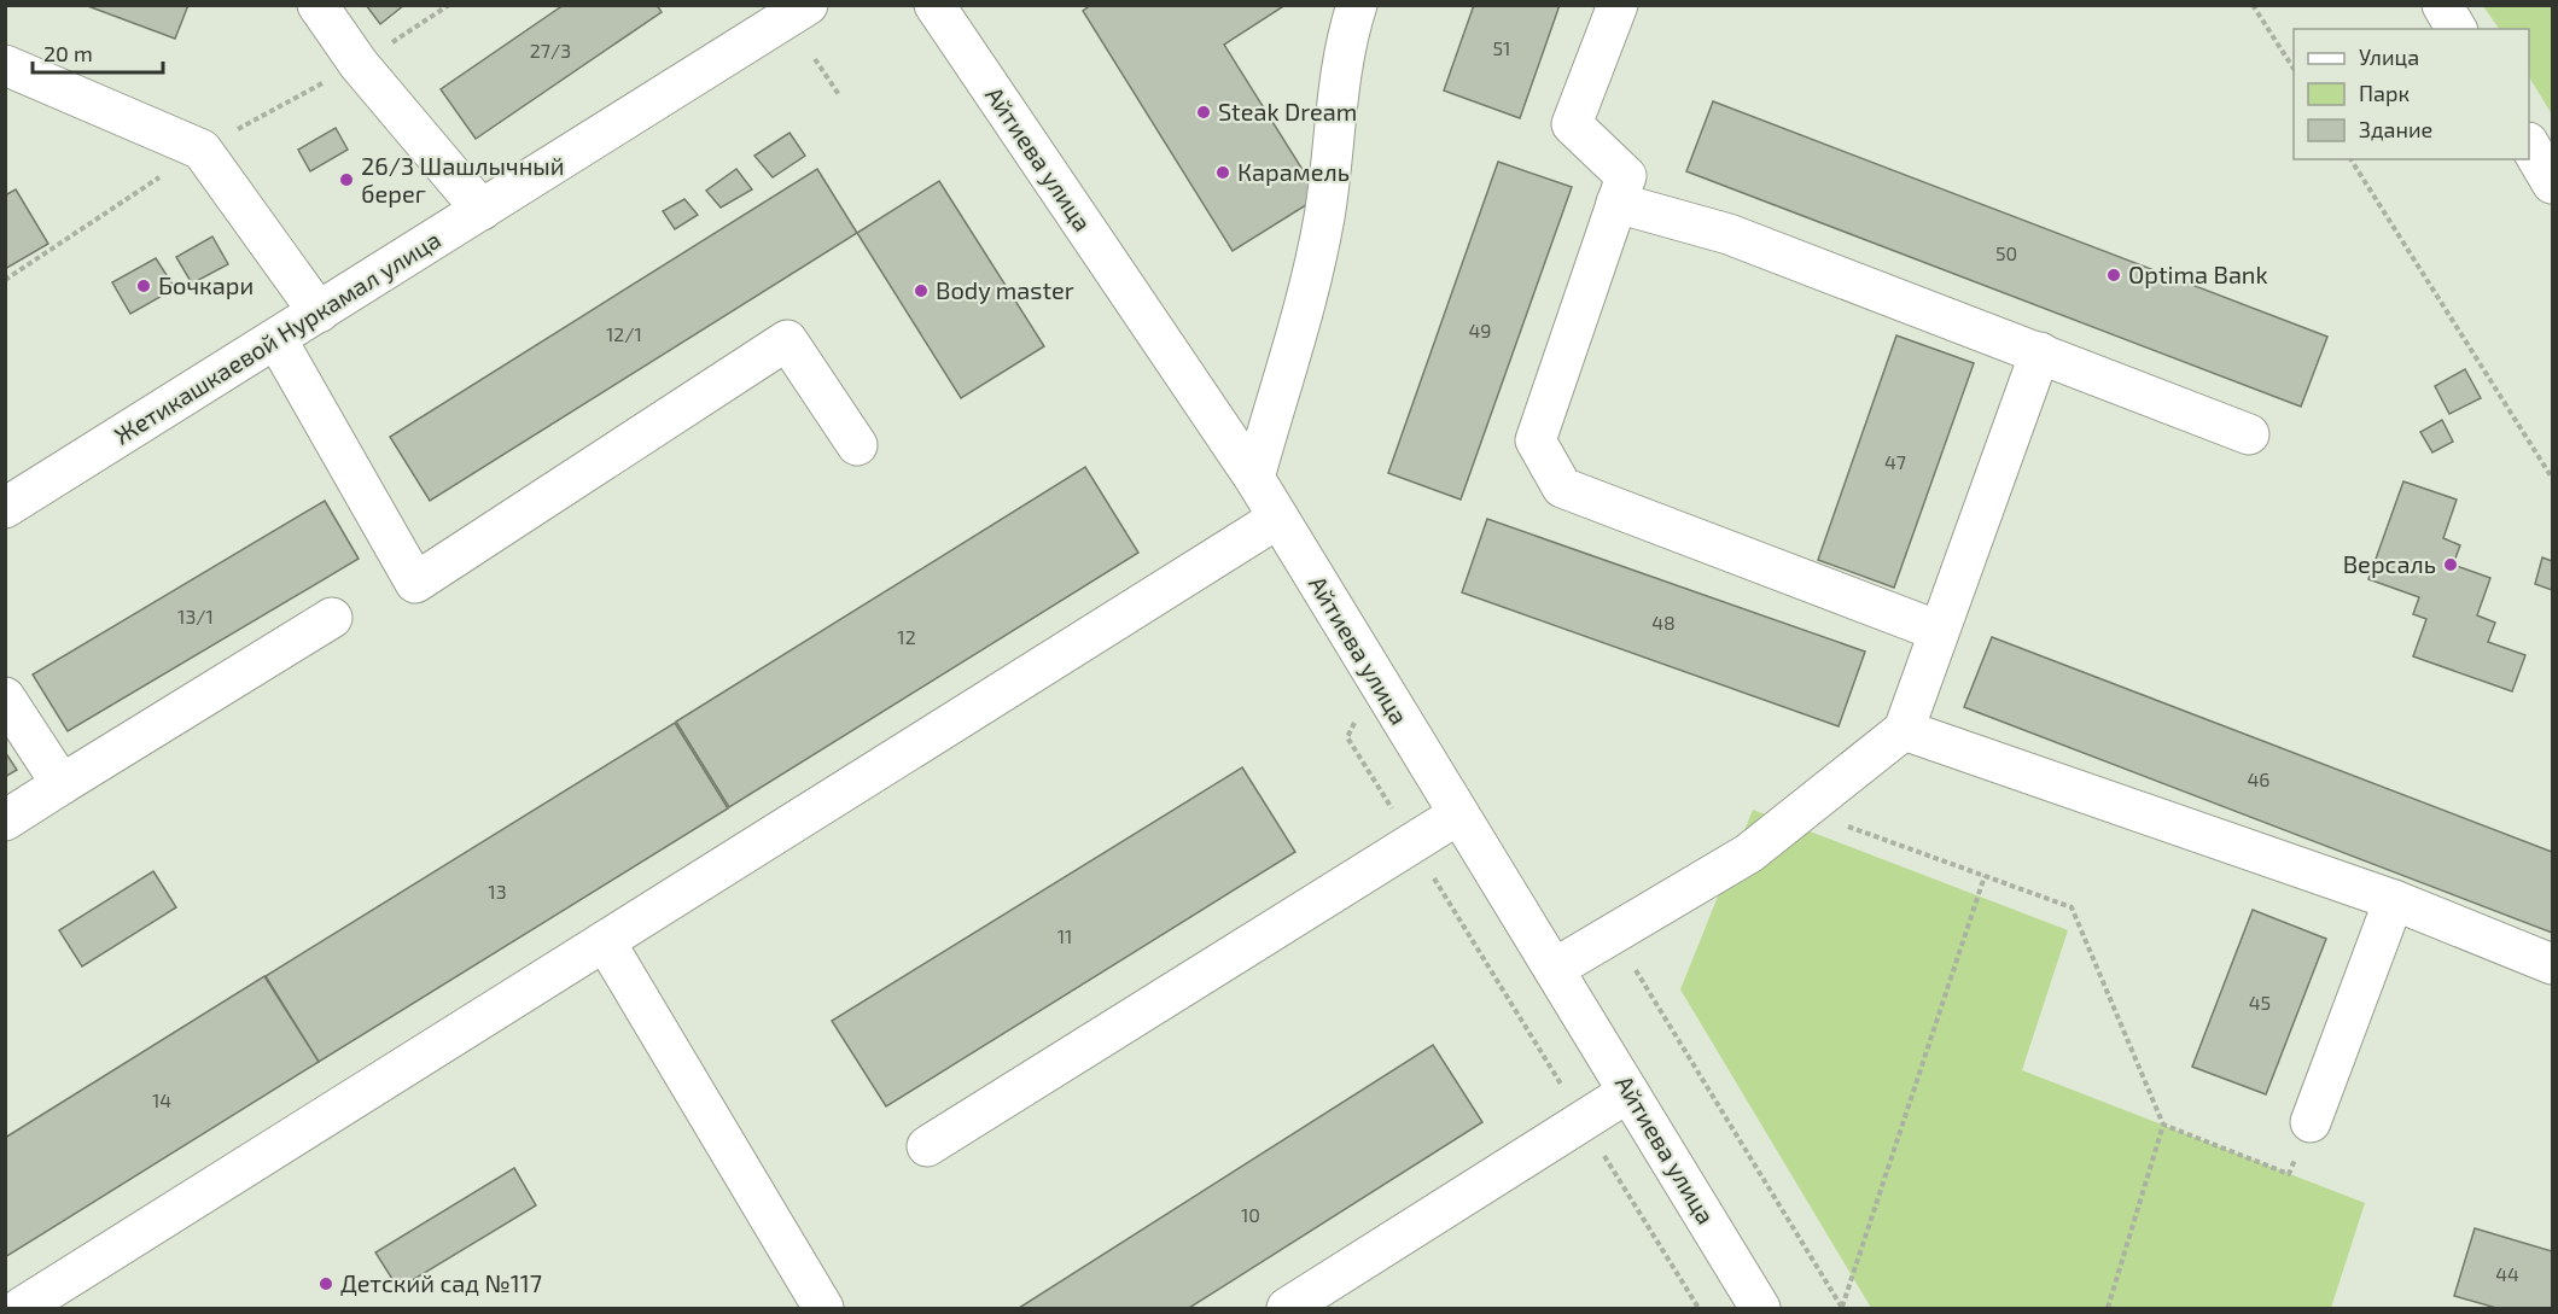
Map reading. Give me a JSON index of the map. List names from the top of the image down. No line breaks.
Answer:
{"streets":{"street":["Айтиева улица","Жетикашкаевой Нуркамал улица"]},"places":["Steak Dream","Карамель","26/3 Шашлычный берег","Optima Bank","Бочкари","Body master","Версаль","Детский сад №117"],"house_numbers":["51","27/3","50","49","12/1","47","13/1","48","12","46","13","11","45","14","10","44"],"legend":["Улица","Парк","Здание"],"scale_bar":"20 m"}
